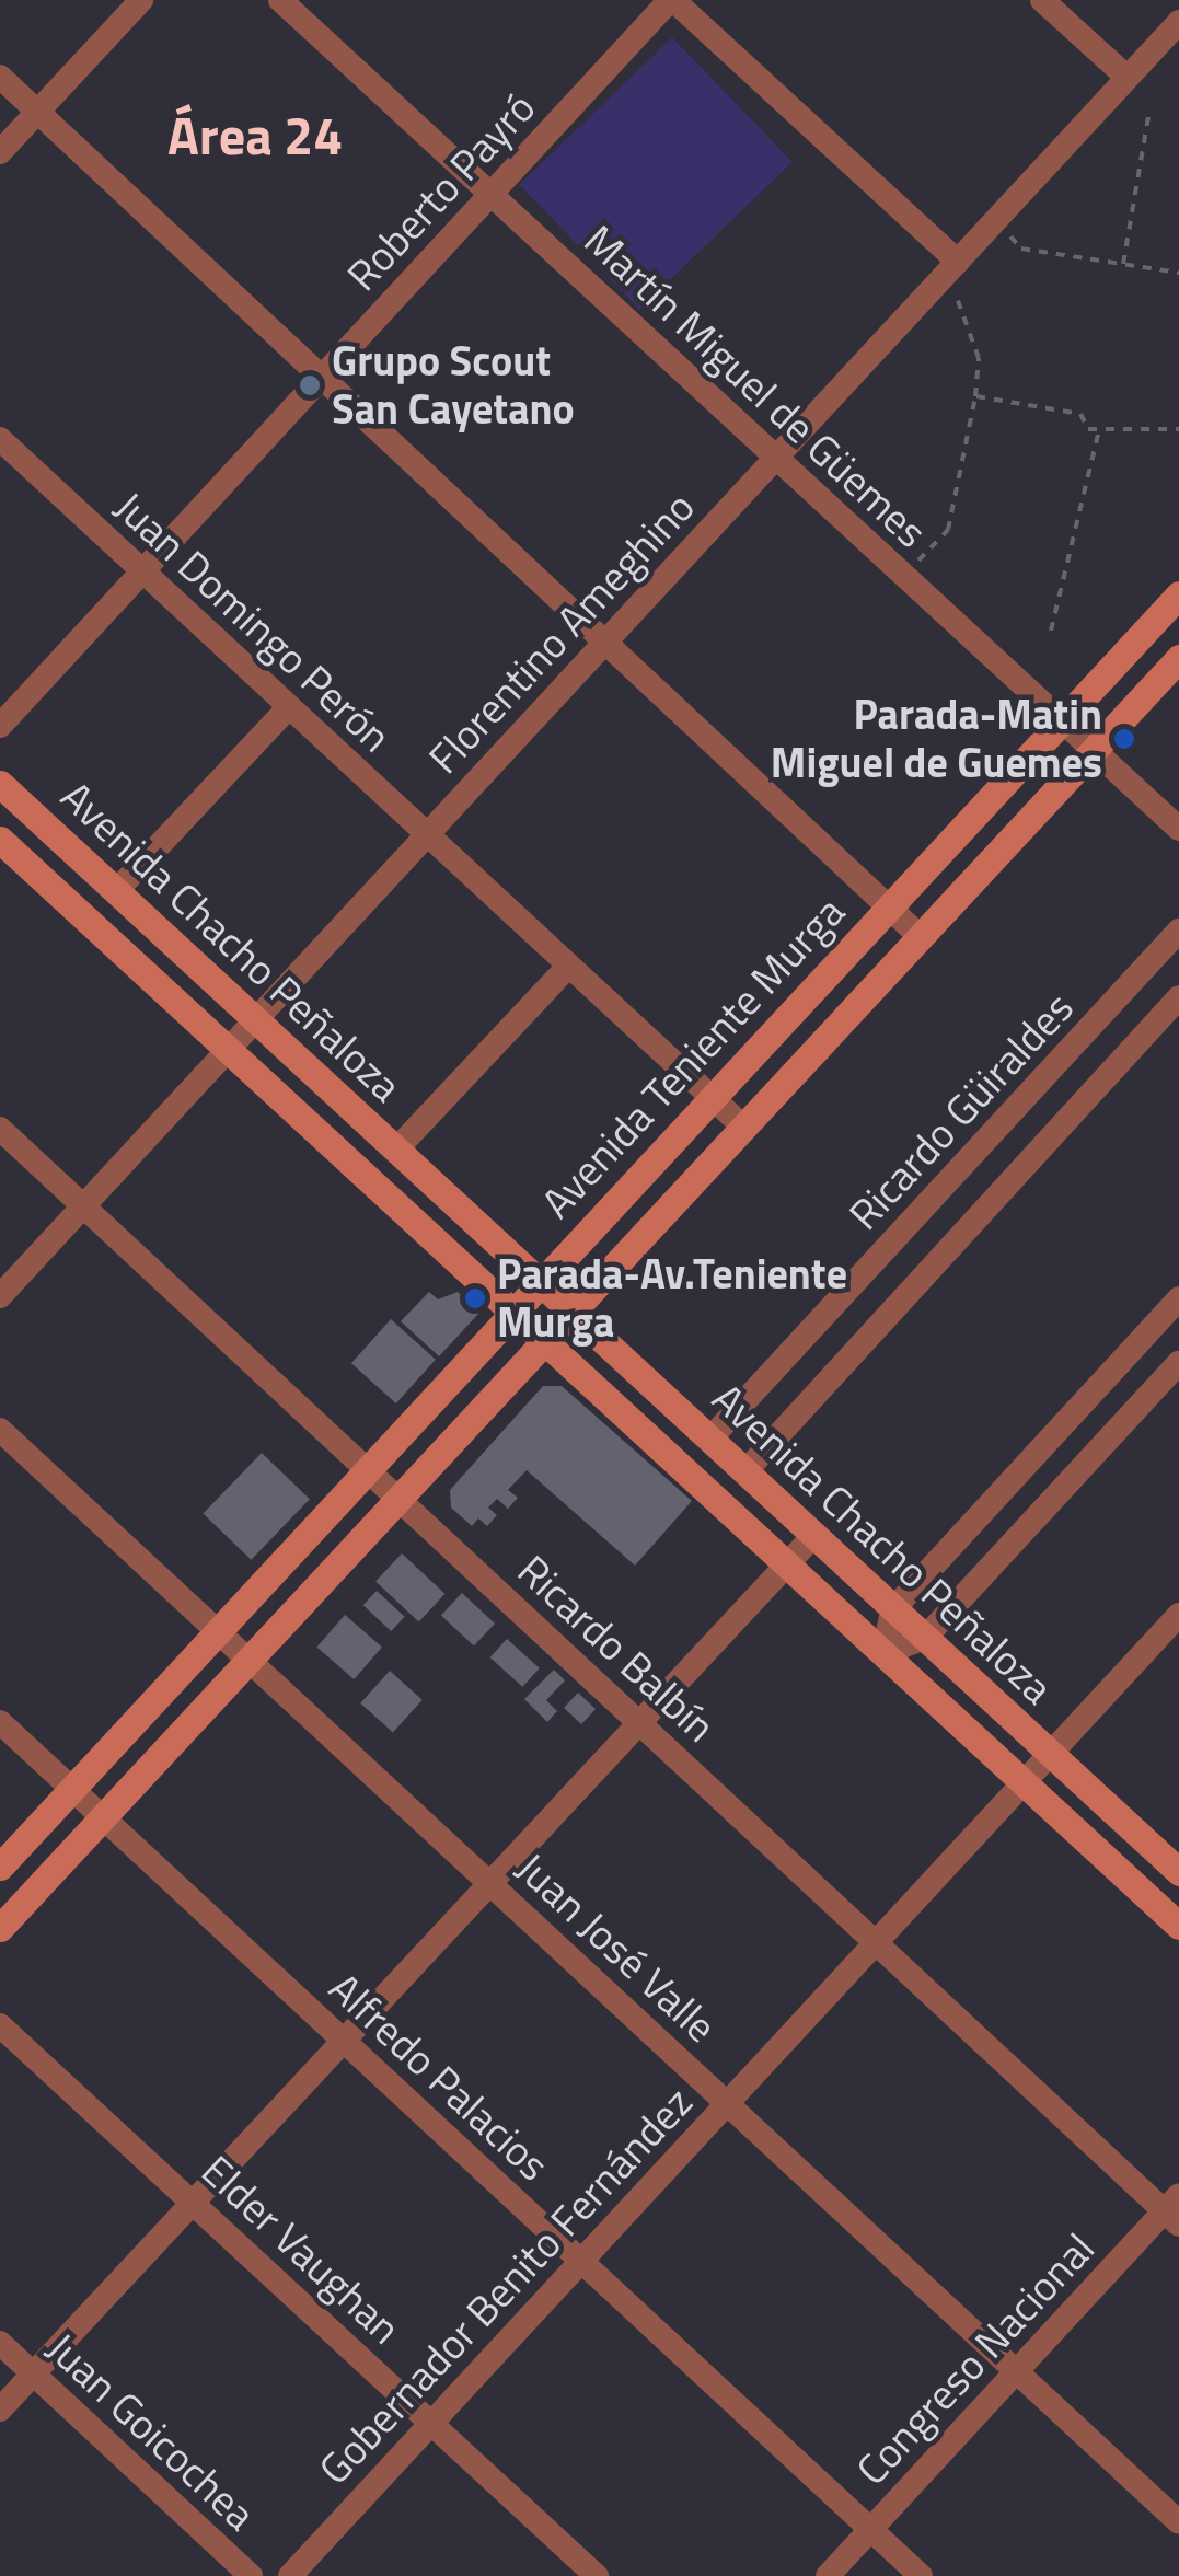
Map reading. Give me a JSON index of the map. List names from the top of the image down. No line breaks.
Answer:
{"streets":{"main road":["Avenida Chacho Peñaloza","Avenida Teniente Murga"],"street":["Roberto Payró","Martín Miguel de Güemes","Juan Domingo Perón","Florentino Ameghino","Ricardo Güiraldes","Ricardo Balbín","Juan José Valle","Alfredo Palacios","Elder Vaughan","Gobernador Benito Fernández","Congreso Nacional","Juan Goicochea"]},"crossings":[["Roberto Payró","Martín Miguel de Güemes"],["Roberto Payró","Juan Domingo Perón"],["Martín Miguel de Güemes","Florentino Ameghino"],["Martín Miguel de Güemes","Avenida Teniente Murga"],["Juan Domingo Perón","Florentino Ameghino"],["Juan Domingo Perón","Avenida Teniente Murga"],["Florentino Ameghino","Avenida Chacho Peñaloza"],["Florentino Ameghino","Ricardo Balbín"],["Avenida Chacho Peñaloza","Avenida Teniente Murga"],["Avenida Chacho Peñaloza","Ricardo Güiraldes"],["Avenida Chacho Peñaloza","Gobernador Benito Fernández"],["Avenida Teniente Murga","Ricardo Balbín"],["Avenida Teniente Murga","Juan José Valle"],["Avenida Teniente Murga","Alfredo Palacios"],["Ricardo Balbín","Gobernador Benito Fernández"],["Ricardo Balbín","Congreso Nacional"],["Juan José Valle","Gobernador Benito Fernández"],["Juan José Valle","Congreso Nacional"],["Alfredo Palacios","Gobernador Benito Fernández"],["Alfredo Palacios","Congreso Nacional"],["Elder Vaughan","Gobernador Benito Fernández"]],"districts":["Área 24"],"places":["Grupo Scout San Cayetano","Parada-Matin Miguel de Guemes","Parada-Av.Teniente Murga"]}
